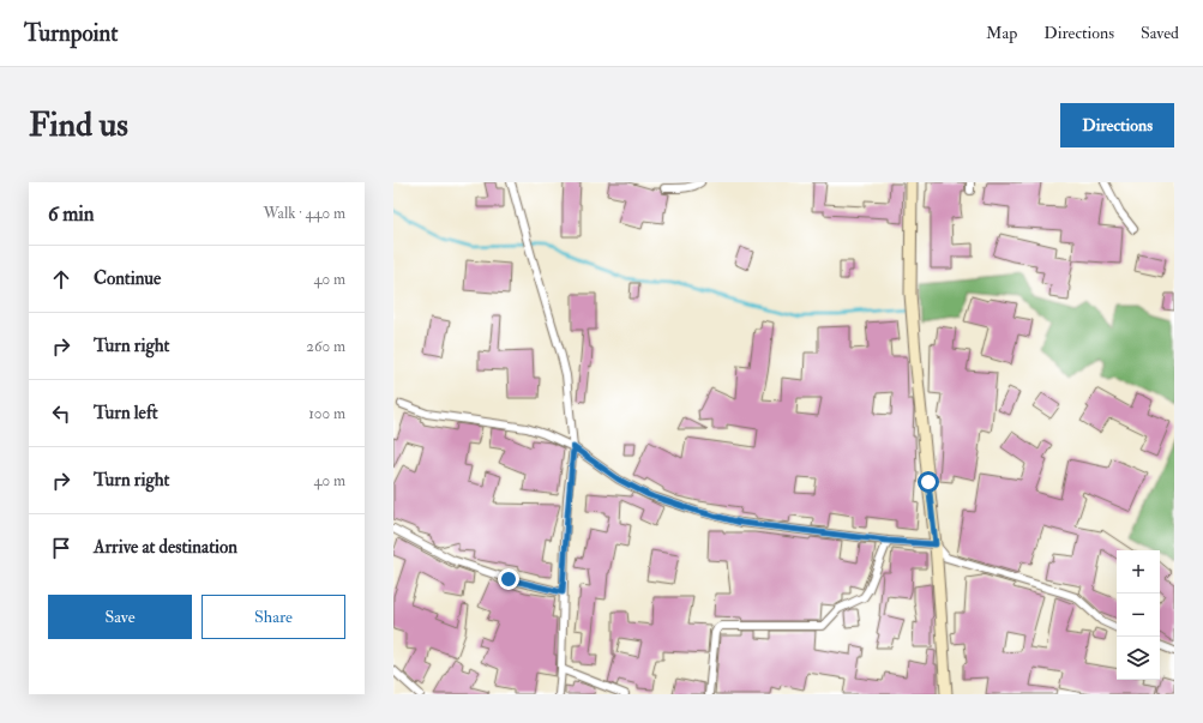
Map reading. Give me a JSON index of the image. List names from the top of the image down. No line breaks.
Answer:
{"page":{"header":"Turnpoint","nav":["Map","Directions","Saved"],"buttons":["Directions",["Save","Share"]],"title":"Find us","heading":["6 min","Walk · 440 m"],"list":[["Continue","40 m"],["Turn right","260 m"],["Turn left","100 m"],["Turn right","40 m"],"Arrive at destination"],"map_buttons":["+","−"]}}
